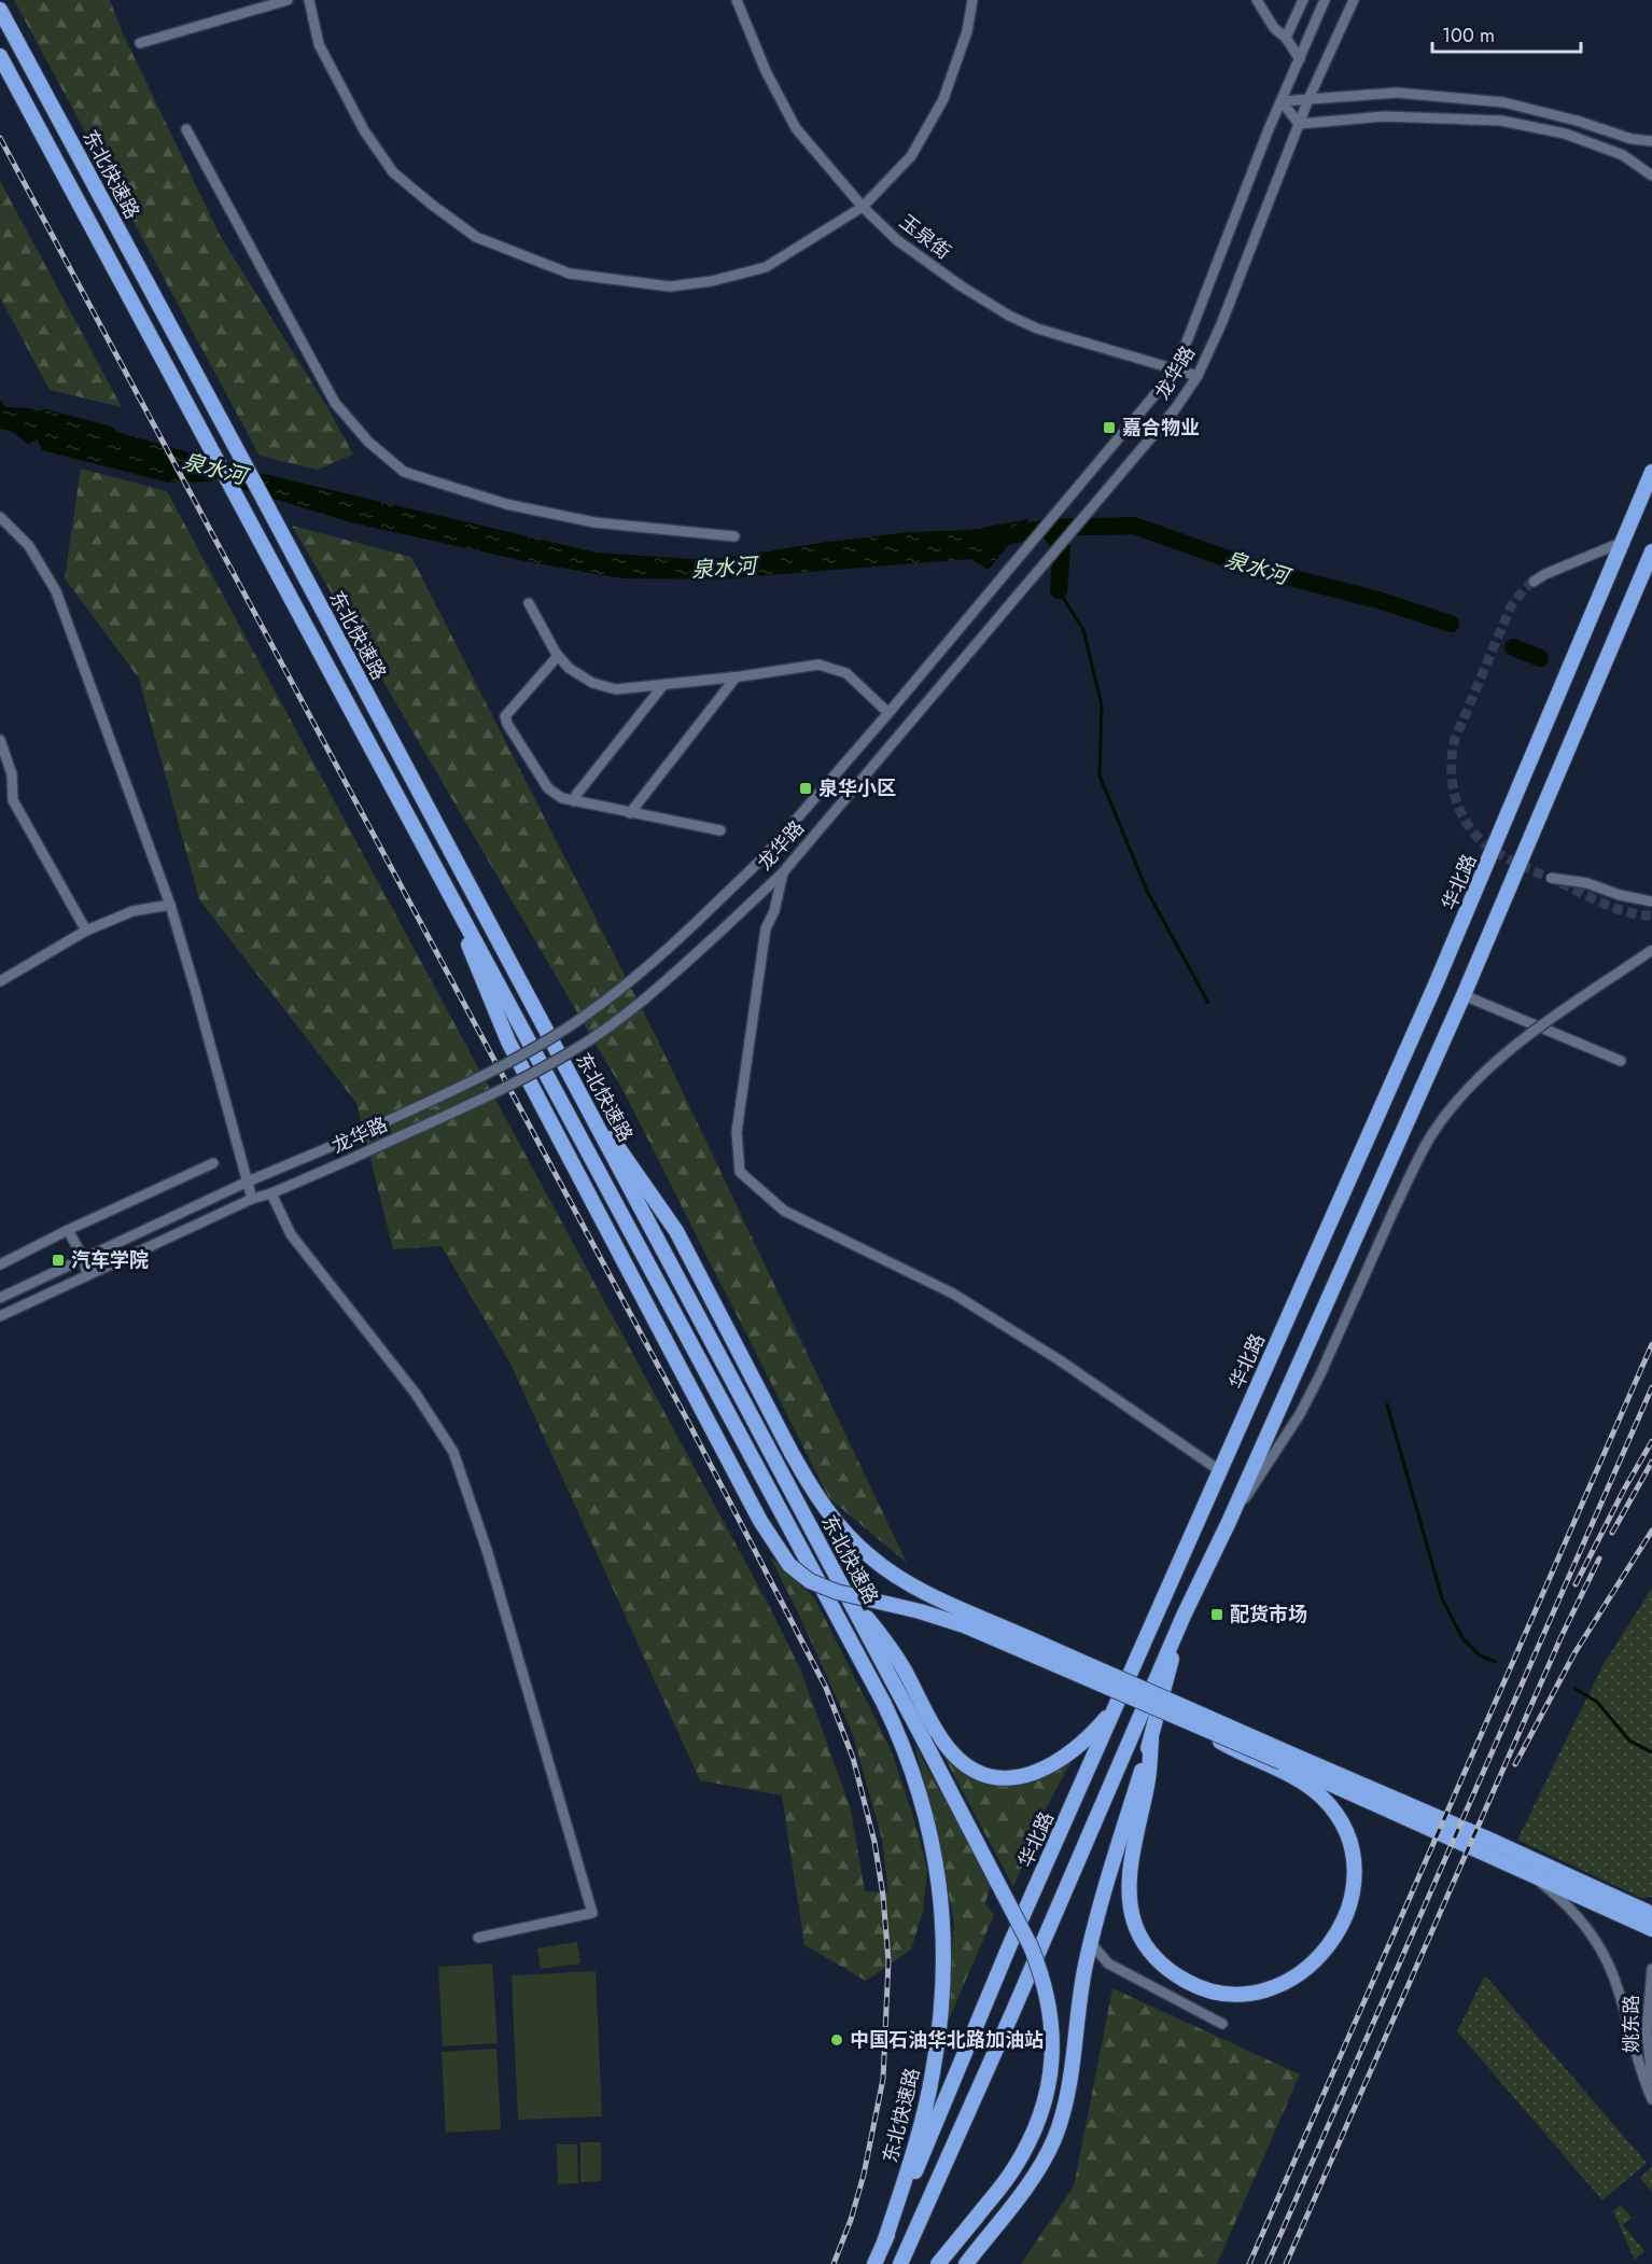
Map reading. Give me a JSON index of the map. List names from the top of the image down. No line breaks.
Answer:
{"streets":{"highway":["东北快速路","华北路"],"street":["玉泉街","龙华路","姚东路"]},"crossings":[["东北快速路","华北路"],["玉泉街","龙华路"]],"water":["泉水河"],"places":{"transit":["嘉合物业","泉华小区","汽车学院","配货市场"],"other":["中国石油华北路加油站"]},"scale_bar":"100 m"}
